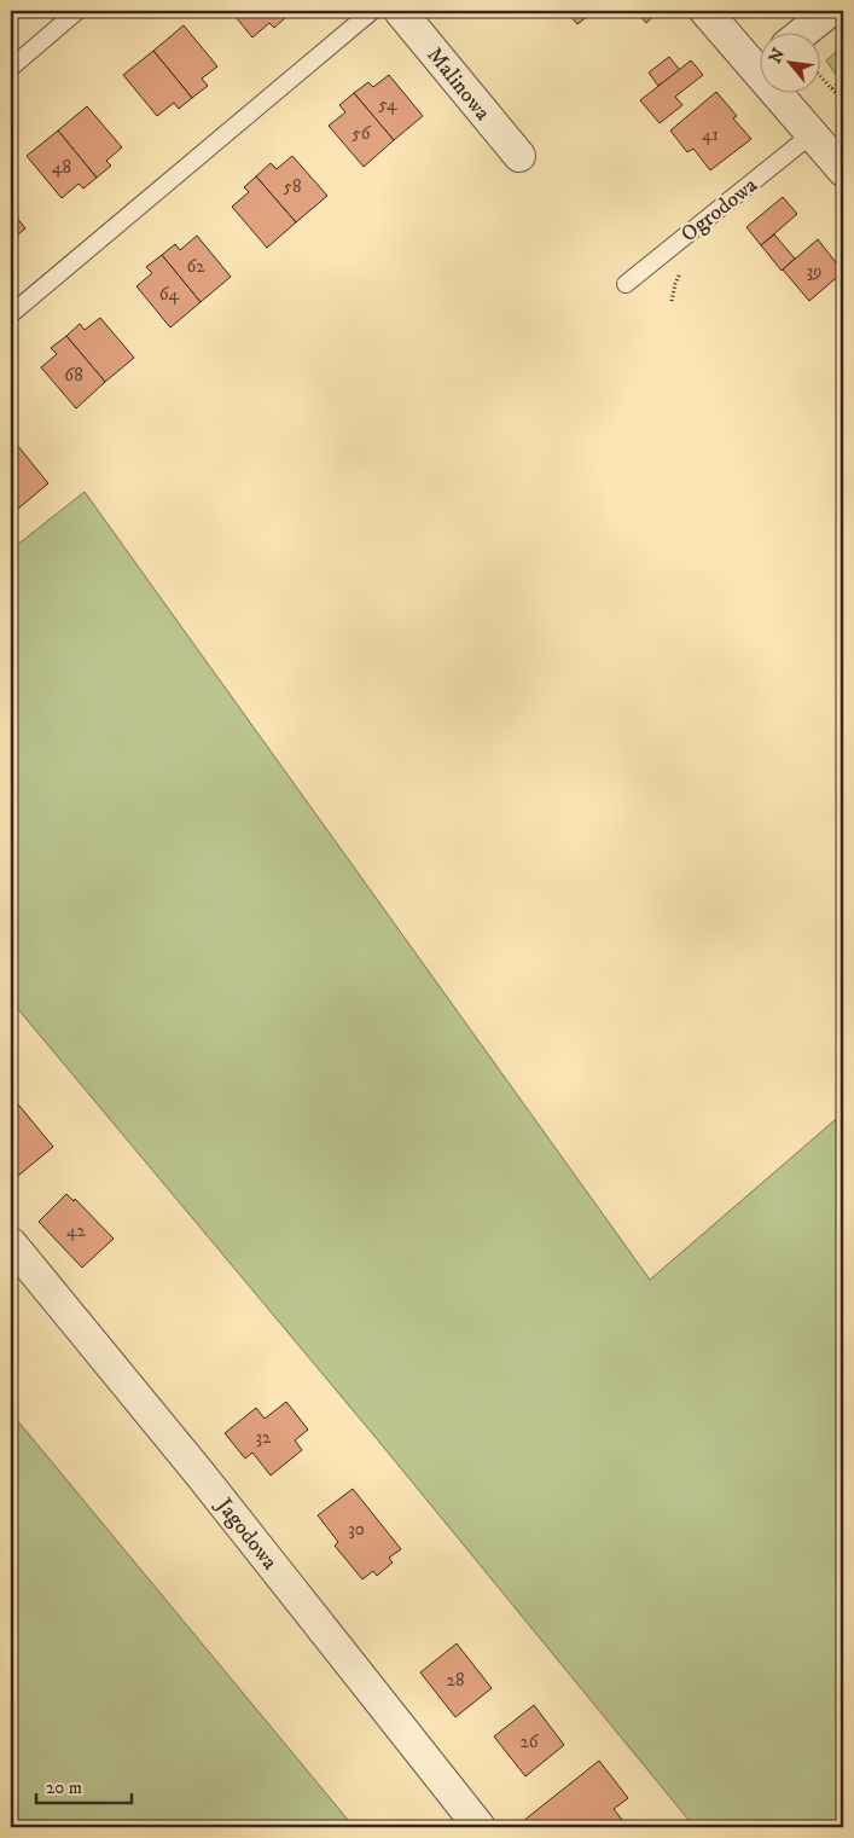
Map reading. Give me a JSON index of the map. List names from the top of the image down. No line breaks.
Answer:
{"streets":{"street":["Malinowa","Jagodowa"],"lane":["Ogrodowa"]},"house_numbers":["54","56","41","48","58","62","39","64","68","42","32","30","28","26"],"scale_bar":"20 m","north":"top left"}
